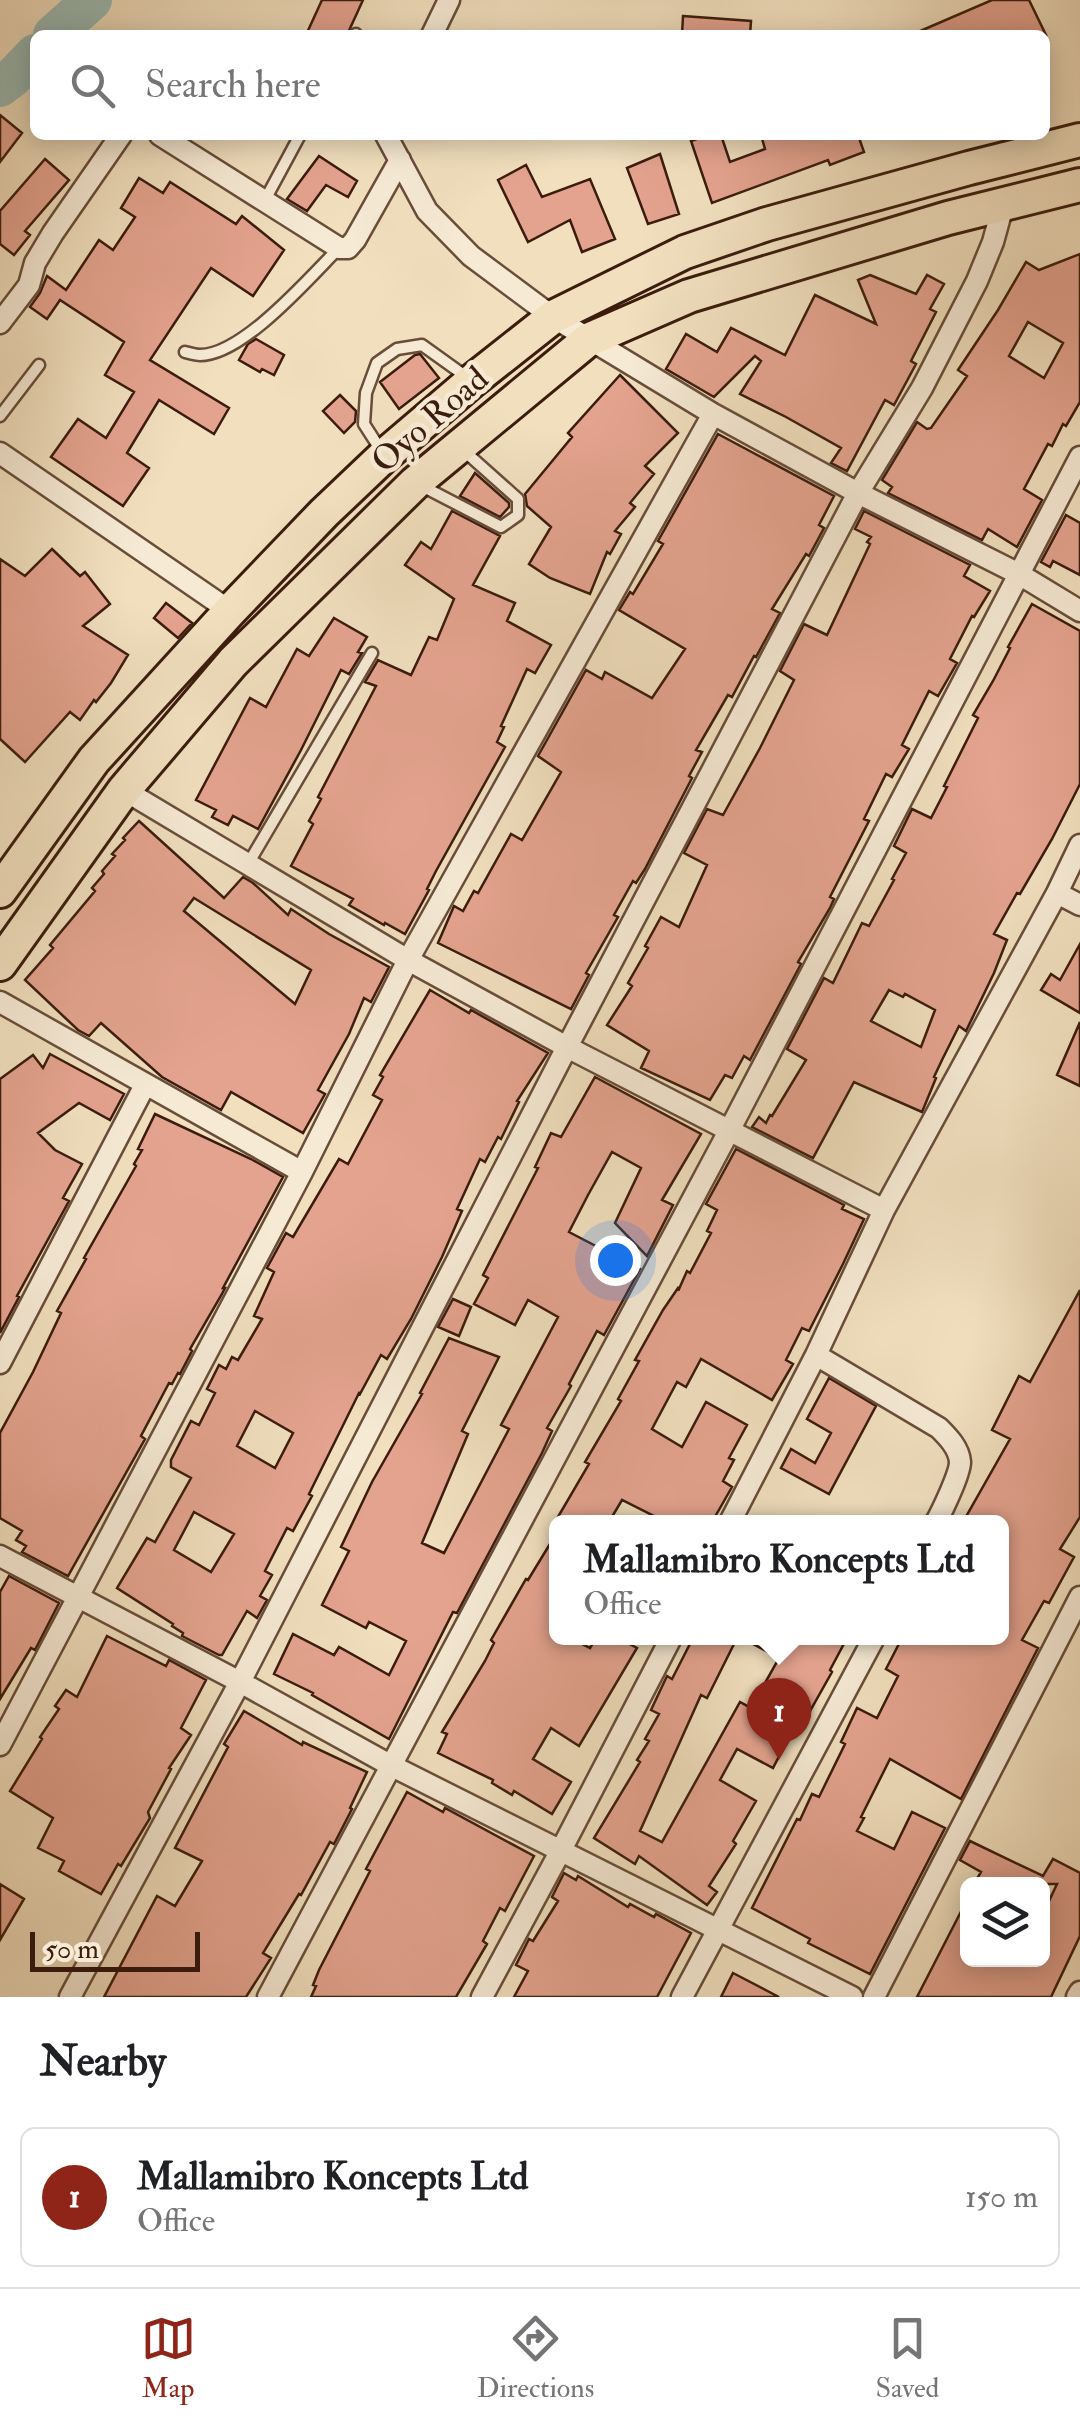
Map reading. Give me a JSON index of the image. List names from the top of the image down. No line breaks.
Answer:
{"streets":{"main road":["Oyo Road"]},"scale_bar":"50 m","page":{"search":"Search here","popup":["Mallamibro Koncepts Ltd","Office"],"pins":"1","scale":"50 m","heading":"Nearby","list":[{"mark":"1","name":"Mallamibro Koncepts Ltd","note":"Office","value":"150 m"}],"nav":["Map","Directions","Saved"]}}
